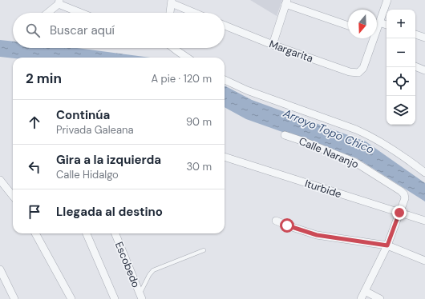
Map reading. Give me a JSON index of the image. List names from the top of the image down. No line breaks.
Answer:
{"streets":{"street":["Margarita","Calle Naranjo","Iturbide","Escobedo"]},"crossings":[["Calle Naranjo","Iturbide"]],"water":["Arroyo Topo Chico"],"north":"bottom","page":{"map_buttons":["+","−"],"search":"Buscar aquí","heading":["2 min","A pie · 120 m"],"list":[["Continúa","Privada Galeana","90 m"],["Gira a la izquierda","Calle Hidalgo","30 m"],"Llegada al destino"]}}
